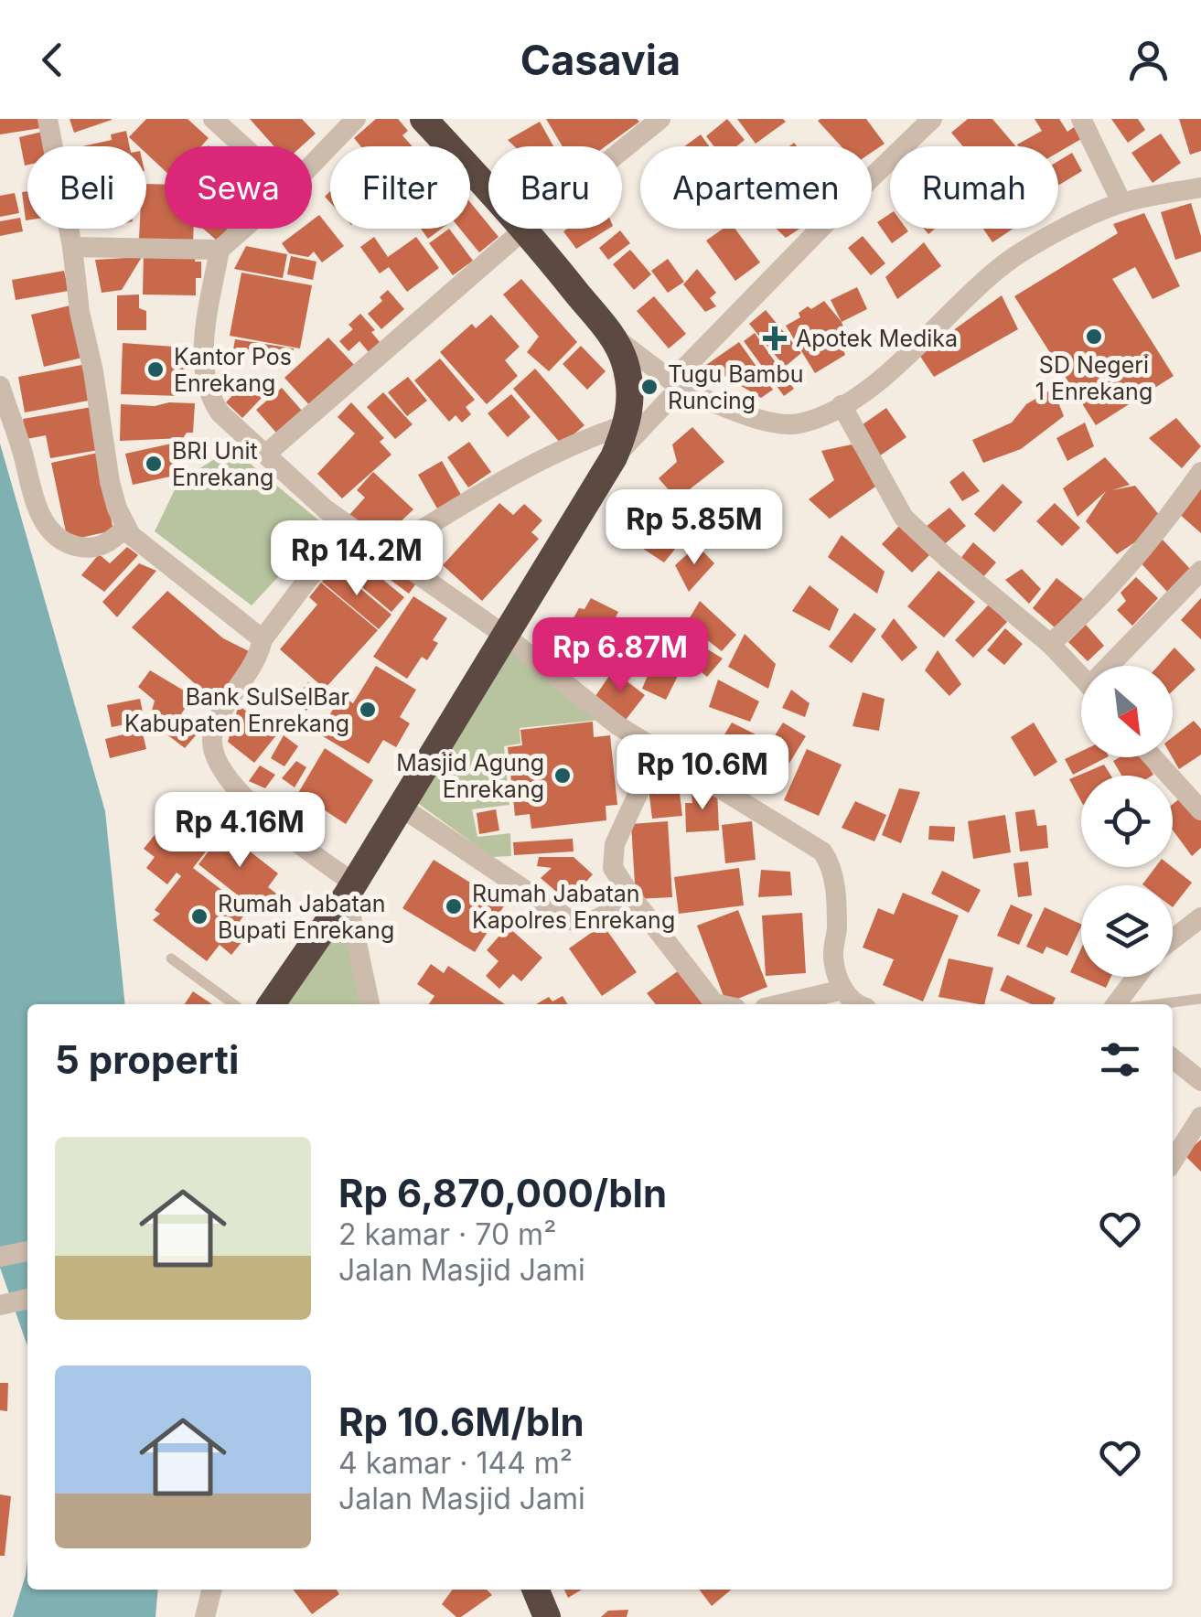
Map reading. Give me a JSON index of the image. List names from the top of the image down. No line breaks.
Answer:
{"places":{"other":["SD Negeri 1 Enrekang","Kantor Pos Enrekang","Tugu Bambu Runcing","BRI Unit Enrekang","Bank SulSelBar Kabupaten Enrekang","Masjid Agung Enrekang","Rumah Jabatan Kapolres Enrekang","Rumah Jabatan Bupati Enrekang"],"health":["Apotek Medika"]},"north":"bottom right","page":{"header":"Casavia","chip":["Beli","Sewa","Filter","Baru","Apartemen","Rumah"],"price":["Rp 5.85M","Rp 14.2M","Rp 6.87M","Rp 10.6M","Rp 4.16M"],"heading":"5 properti","list":[{"name":"Rp 6,870,000/bln","note":"2 kamar · 70 m² · Jalan Masjid Jami"},{"name":"Rp 10.6M/bln","note":"4 kamar · 144 m² · Jalan Masjid Jami"}]}}
